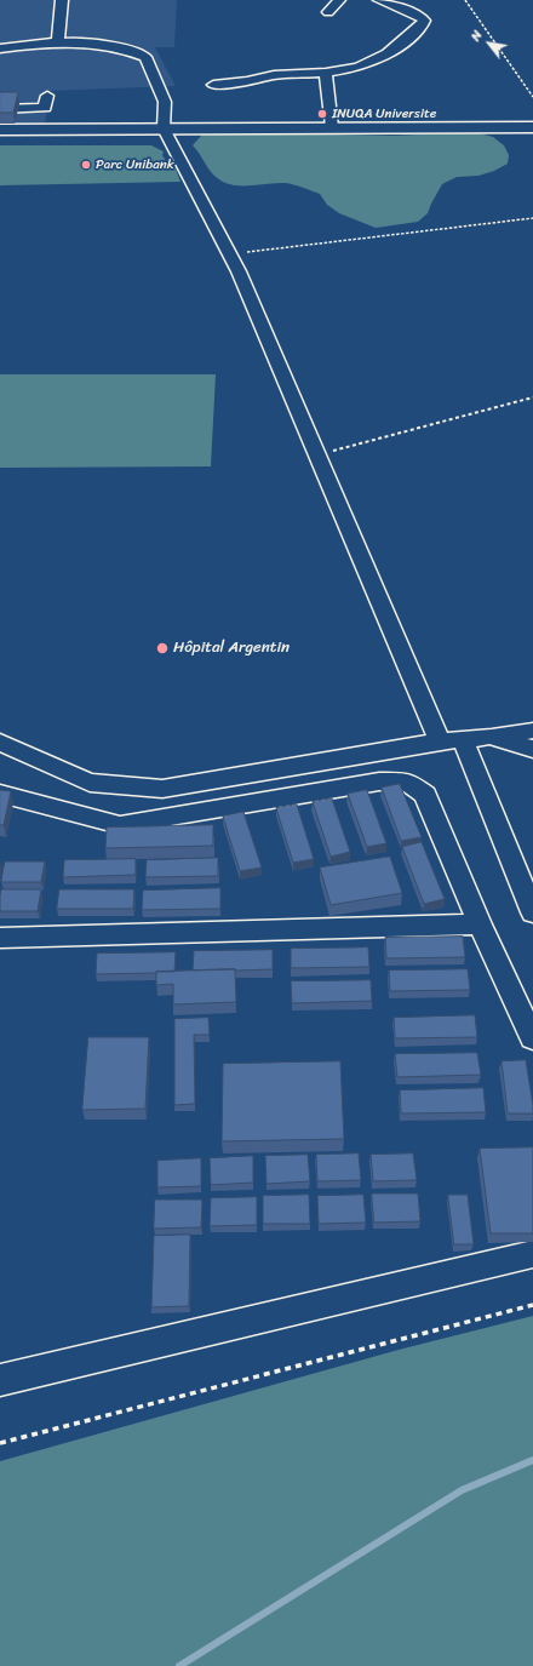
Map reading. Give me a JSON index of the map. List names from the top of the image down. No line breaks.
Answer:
{"places":["INUQA Universite","Parc Unibank","Hôpital Argentin"],"north":"top left"}
